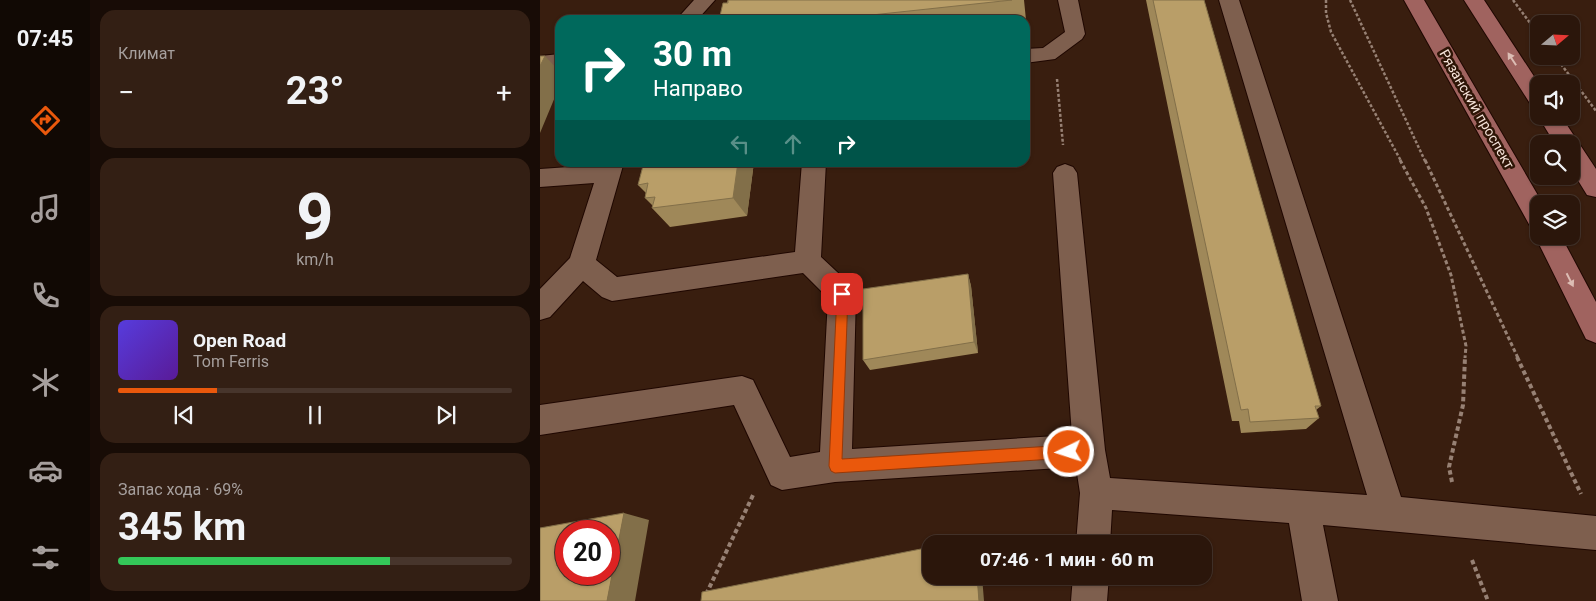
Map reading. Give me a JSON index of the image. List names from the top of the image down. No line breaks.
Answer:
{"streets":{"main road":["Рязанский проспект"]},"north":"right","page":{"tabs":"07:45","tile":["Климат",["9","km/h"],["Запас хода · 69%","345 km"]],"turn":["30 m","Направо"],"heat":["−","23°","+"],"song":["Open Road","Tom Ferris"],"limit":"20","trip":"07:46 · 1 мин · 60 m"}}
